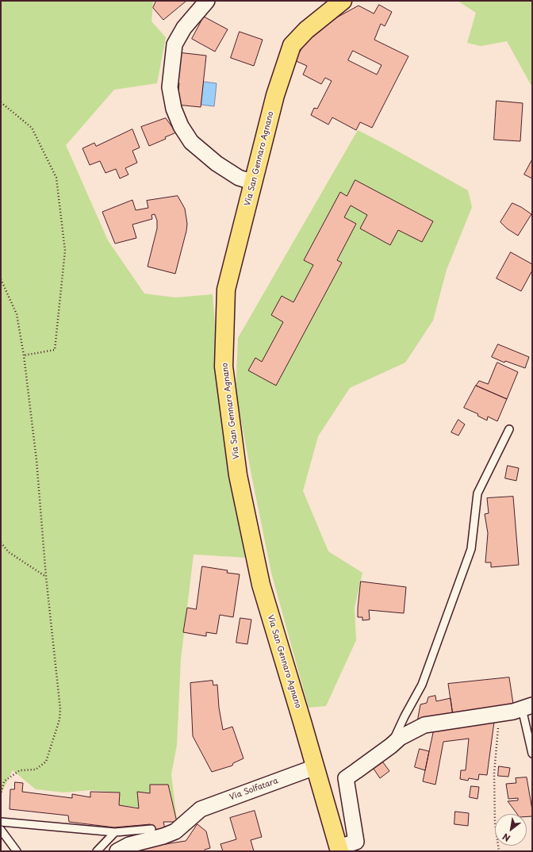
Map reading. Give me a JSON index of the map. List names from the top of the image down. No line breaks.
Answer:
{"streets":{"main road":["Via San Gennaro Agnano"],"street":["Via Solfatara"]},"crossings":[["Via San Gennaro Agnano","Via Solfatara"]],"north":"bottom left"}
